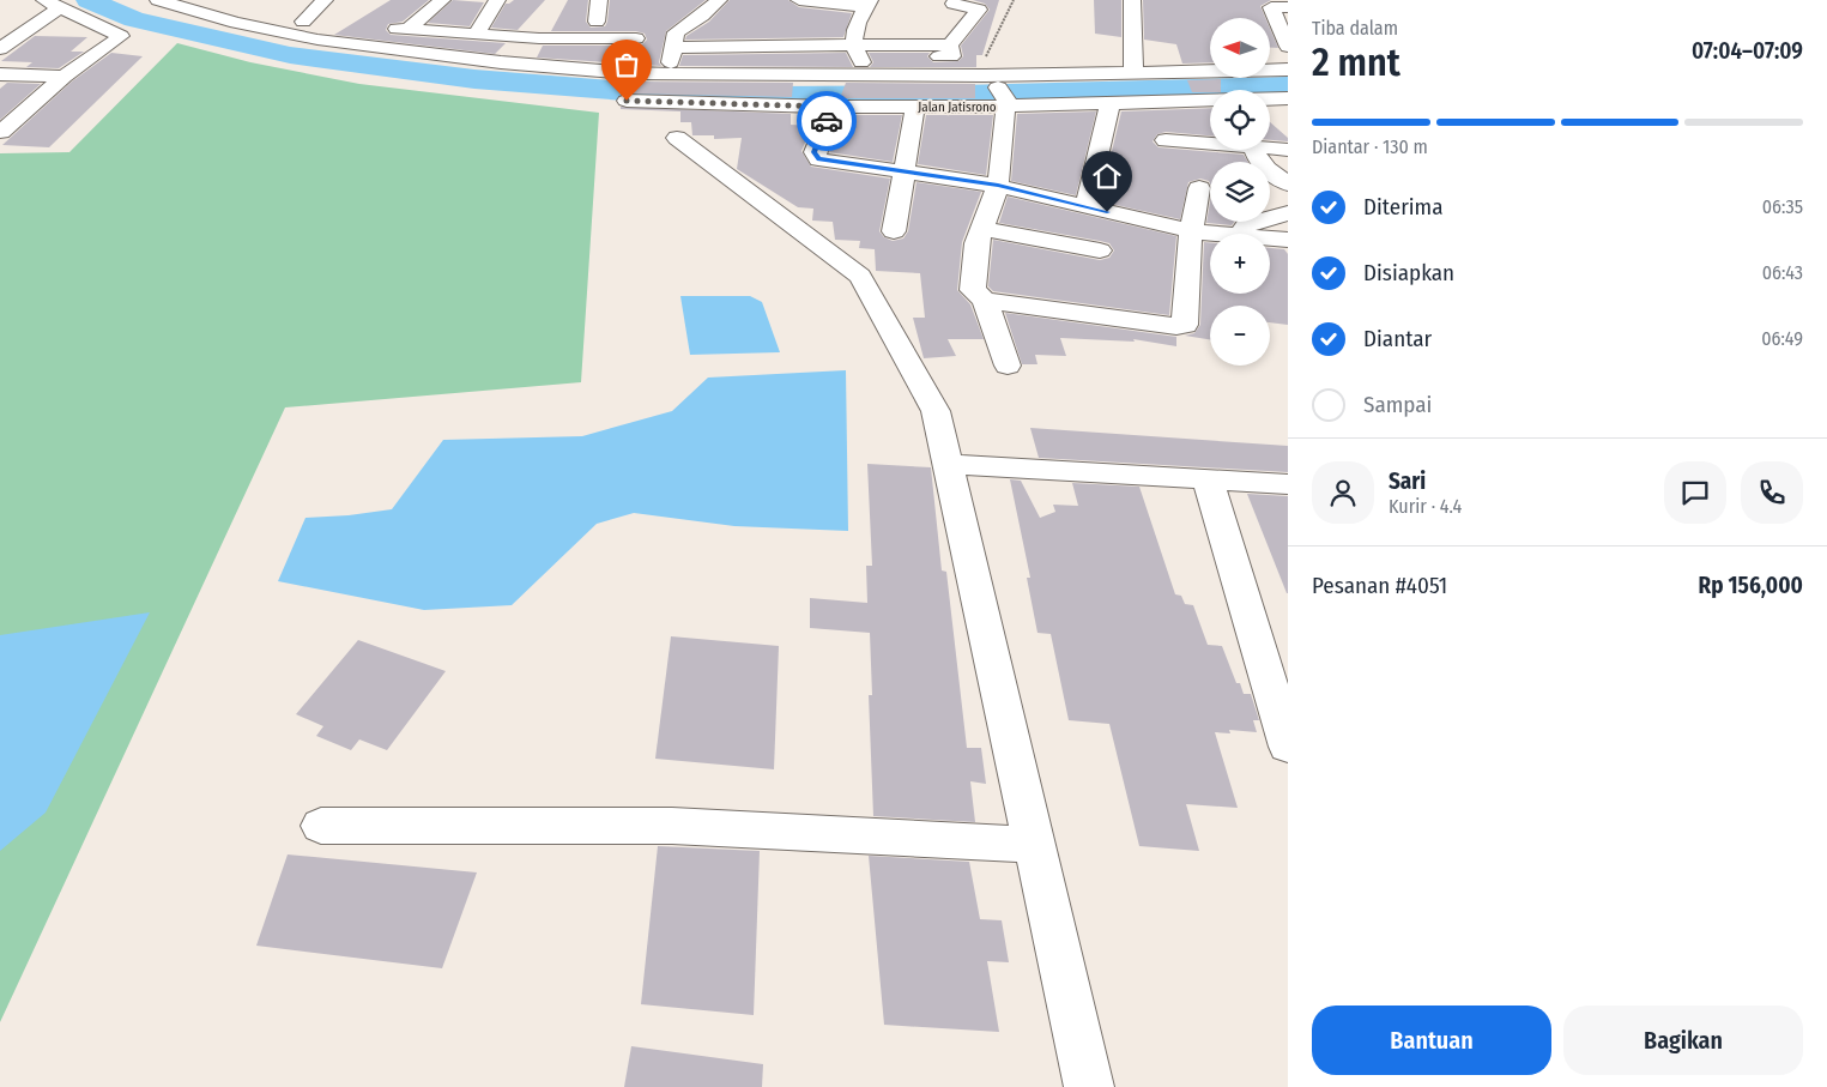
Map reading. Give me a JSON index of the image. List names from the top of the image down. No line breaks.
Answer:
{"streets":{"street":["Jalan Jatisrono"]},"north":"left","page":{"heading":["2 mnt","Tiba dalam","07:04–07:09"],"panel":["Sari","Kurir · 4.4","Pesanan #4051","Rp 156,000"],"map_buttons":["+","−"],"bar":"Diantar · 130 m","list":[["Diterima","06:35"],["Disiapkan","06:43"],["Diantar","06:49"],"Sampai"],"buttons":["Bantuan","Bagikan"]}}
